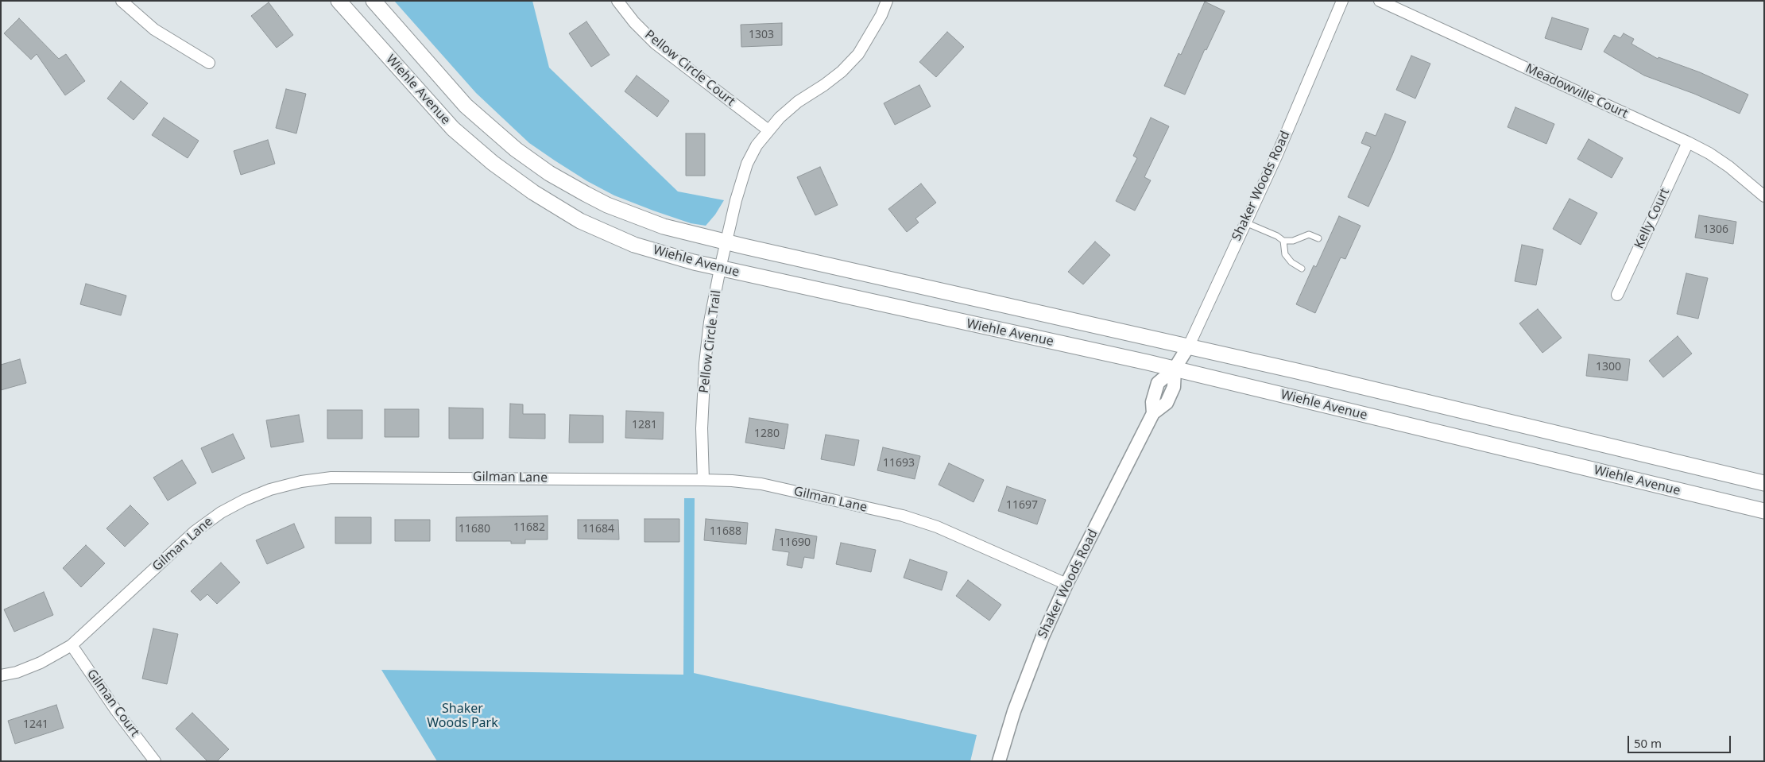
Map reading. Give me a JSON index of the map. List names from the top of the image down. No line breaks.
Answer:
{"streets":{"main road":["Wiehle Avenue"],"street":["Pellow Circle Court","Meadowville Court","Shaker Woods Road","Kelly Court","Pellow Circle Trail","Gilman Lane","Gilman Court"]},"crossings":[["Pellow Circle Court","Pellow Circle Trail"],["Wiehle Avenue","Shaker Woods Road"],["Wiehle Avenue","Pellow Circle Trail"],["Meadowville Court","Kelly Court"],["Shaker Woods Road","Gilman Lane"],["Pellow Circle Trail","Gilman Lane"],["Gilman Lane","Gilman Court"]],"parks":["Shaker Woods Park"],"house_numbers":["1303","1306","1300","1281","1280","11693","11697","11682","11680","11684","11688","11690","1241"],"scale_bar":"50 m"}
